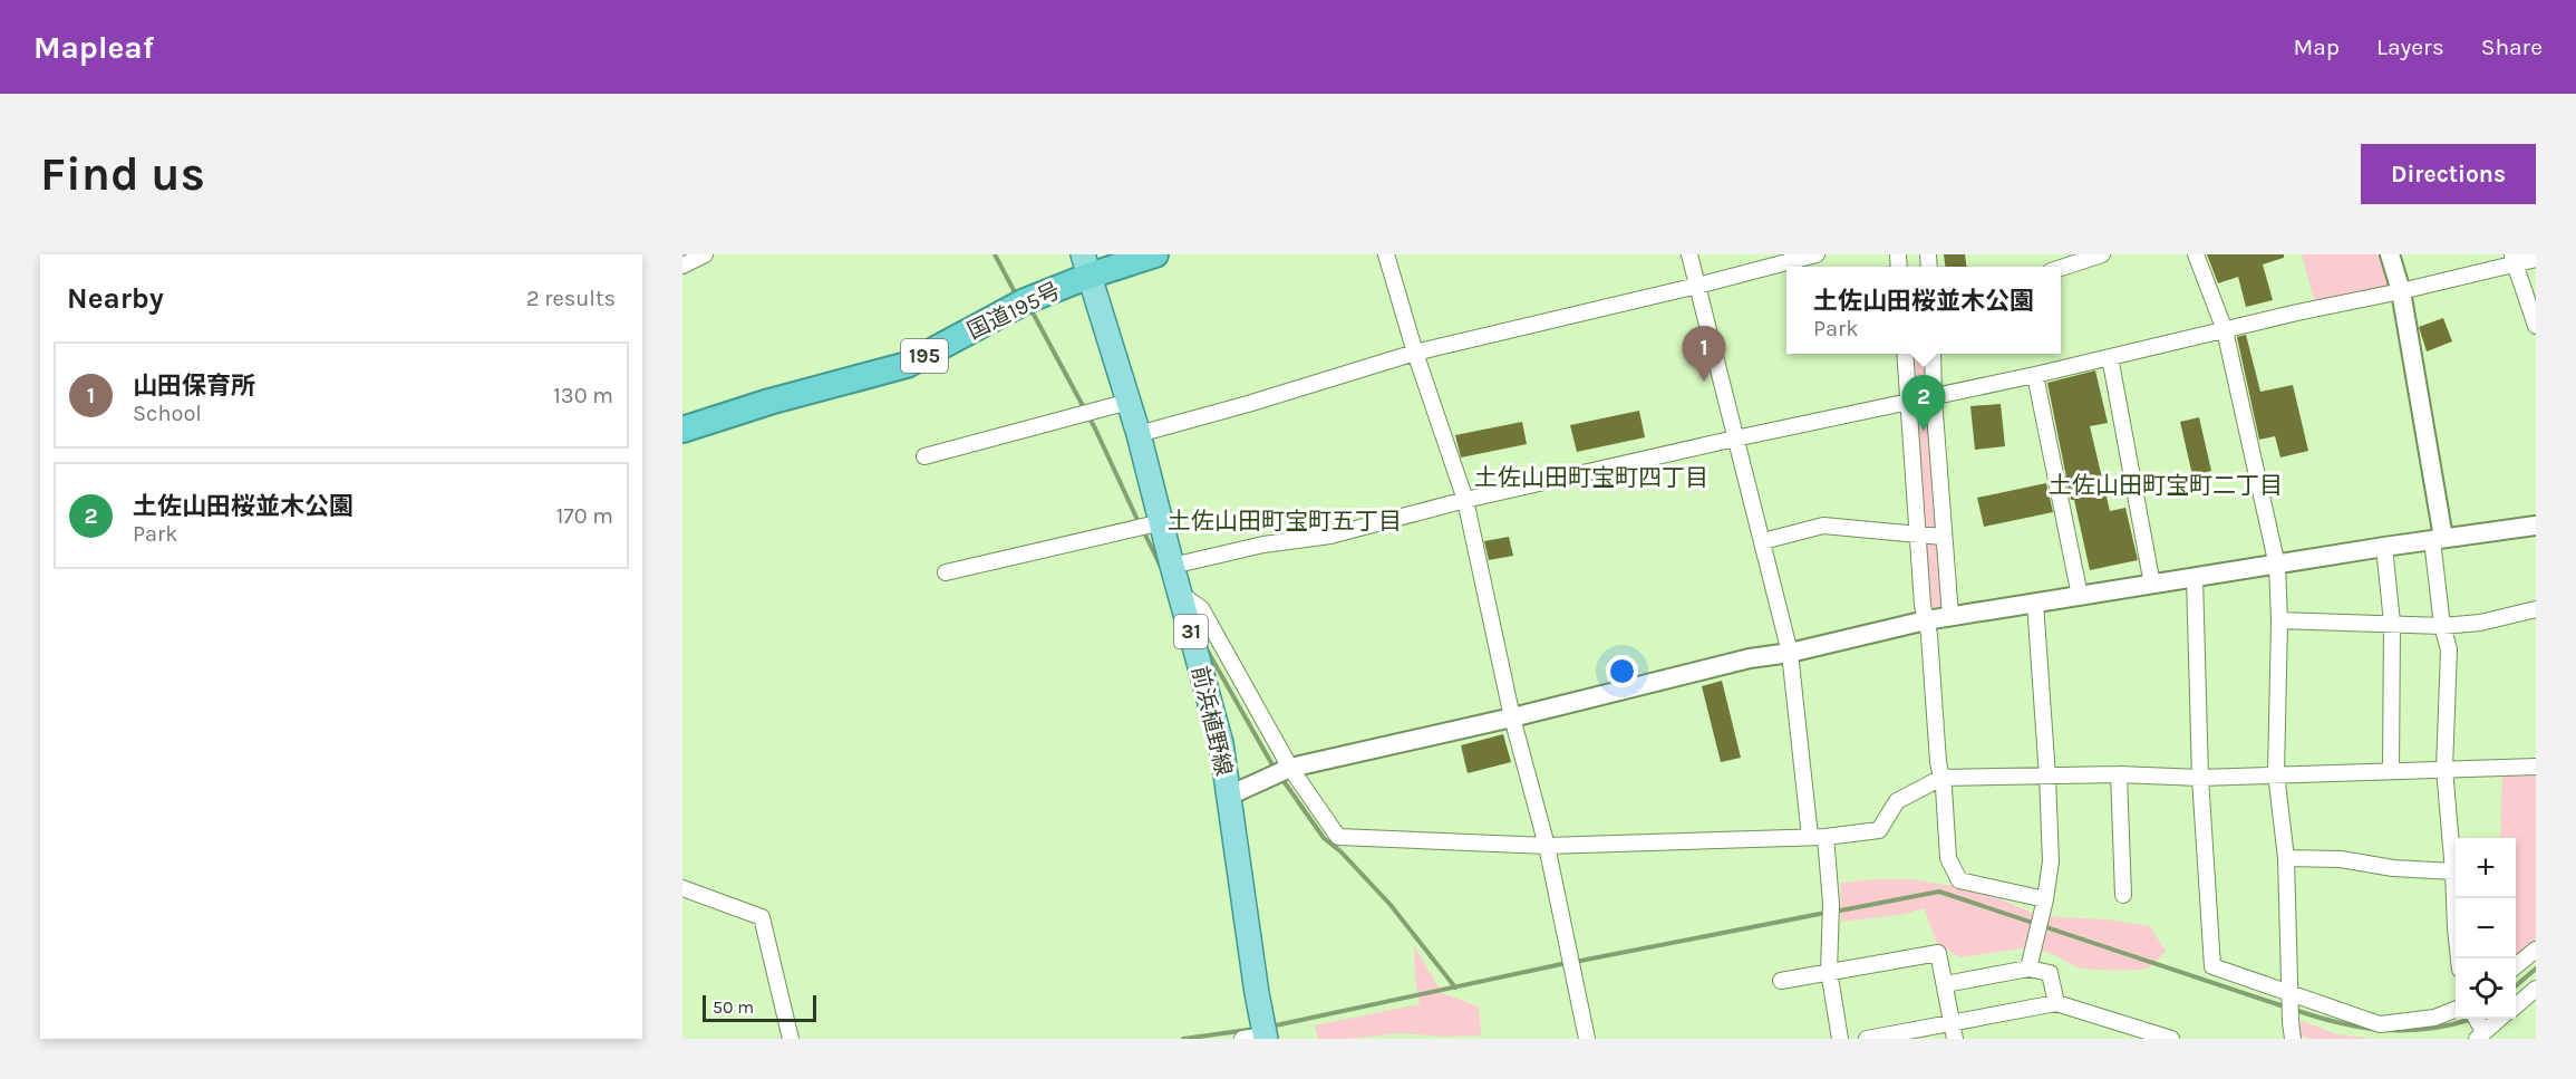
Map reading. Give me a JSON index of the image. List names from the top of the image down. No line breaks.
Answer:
{"streets":{"highway":["国道195号","195"],"main road":["31","前浜植野線"]},"crossings":[["国道195号","前浜植野線"]],"districts":["土佐山田町宝町四丁目","土佐山田町宝町二丁目","土佐山田町宝町五丁目"],"scale_bar":"50 m","page":{"header":"Mapleaf","nav":["Map","Layers","Share"],"buttons":"Directions","title":"Find us","heading":["Nearby","2 results"],"popup":["土佐山田桜並木公園","Park"],"pins":["1","2"],"list":[{"mark":"1","name":"山田保育所","note":"School","value":"130 m"},{"mark":"2","name":"土佐山田桜並木公園","note":"Park","value":"170 m"}],"map_buttons":["+","−"],"scale":"50 m"}}
